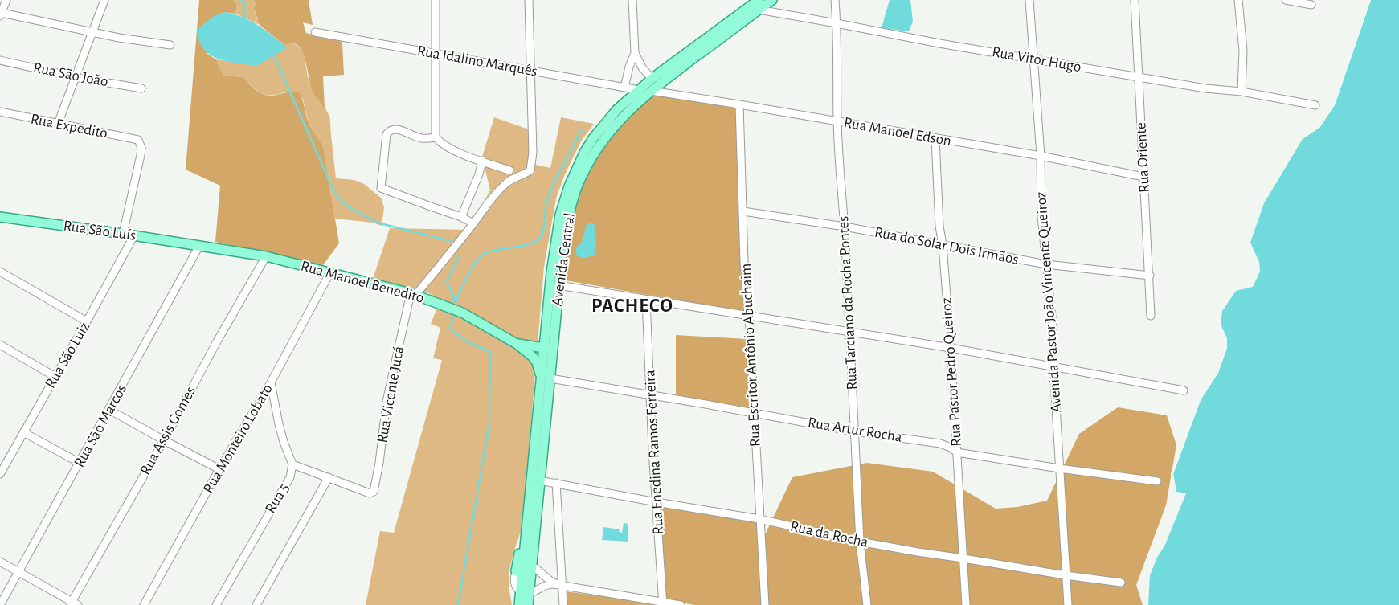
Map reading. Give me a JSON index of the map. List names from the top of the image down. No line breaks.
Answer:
{"streets":{"main road":["Rua São Luís","Avenida Central","Rua Manoel Benedito"],"street":["Rua Vitor Hugo","Rua Idalino Marquês","Rua São João","Rua Expedito","Rua Manoel Edson","Rua Oriente","Rua do Solar Dois Irmãos","Avenida Pastor João Vincente Queiroz","Rua Tarciano da Rocha Pontes","Rua São Luiz","Rua Escritor Antônio Abuchaim","Rua Pastor Pedro Queiroz","Rua Vicente Jucá","Rua São Marcos","Rua Artur Rocha","Rua Assis Gomes","Rua Monteiro Lobato","Rua Enedina Ramos Ferreira","Rua 5","Rua da Rocha"]},"crossings":[["Rua Vitor Hugo","Rua Oriente"],["Rua Vitor Hugo","Avenida Central"],["Rua Vitor Hugo","Avenida Pastor João Vincente Queiroz"],["Rua Vitor Hugo","Rua Tarciano da Rocha Pontes"],["Rua Idalino Marquês","Avenida Central"],["Rua Expedito","Rua São Luís"],["Rua Manoel Edson","Rua Oriente"],["Rua Manoel Edson","Avenida Central"],["Rua Manoel Edson","Avenida Pastor João Vincente Queiroz"],["Rua Manoel Edson","Rua Tarciano da Rocha Pontes"],["Rua Manoel Edson","Rua Escritor Antônio Abuchaim"],["Rua Manoel Edson","Rua Pastor Pedro Queiroz"],["Rua Oriente","Rua do Solar Dois Irmãos"],["Rua São Luís","Rua Manoel Benedito"],["Rua São Luís","Rua São Luiz"],["Rua São Luís","Rua São Marcos"],["Rua do Solar Dois Irmãos","Avenida Pastor João Vincente Queiroz"],["Rua do Solar Dois Irmãos","Rua Tarciano da Rocha Pontes"],["Rua do Solar Dois Irmãos","Rua Escritor Antônio Abuchaim"],["Rua do Solar Dois Irmãos","Rua Pastor Pedro Queiroz"],["Avenida Central","Rua Manoel Benedito"],["Avenida Central","Rua Artur Rocha"],["Avenida Central","Rua da Rocha"],["Rua Manoel Benedito","Rua Vicente Jucá"],["Rua Manoel Benedito","Rua São Marcos"],["Rua Manoel Benedito","Rua Assis Gomes"],["Rua Manoel Benedito","Rua Monteiro Lobato"],["Avenida Pastor João Vincente Queiroz","Rua Artur Rocha"],["Avenida Pastor João Vincente Queiroz","Rua da Rocha"],["Rua Tarciano da Rocha Pontes","Rua Artur Rocha"],["Rua Tarciano da Rocha Pontes","Rua da Rocha"],["Rua Escritor Antônio Abuchaim","Rua Artur Rocha"],["Rua Escritor Antônio Abuchaim","Rua da Rocha"],["Rua Pastor Pedro Queiroz","Rua Artur Rocha"],["Rua Pastor Pedro Queiroz","Rua da Rocha"],["Rua Artur Rocha","Rua Enedina Ramos Ferreira"],["Rua Monteiro Lobato","Rua 5"],["Rua Enedina Ramos Ferreira","Rua da Rocha"]],"districts":["PACHECO"]}
